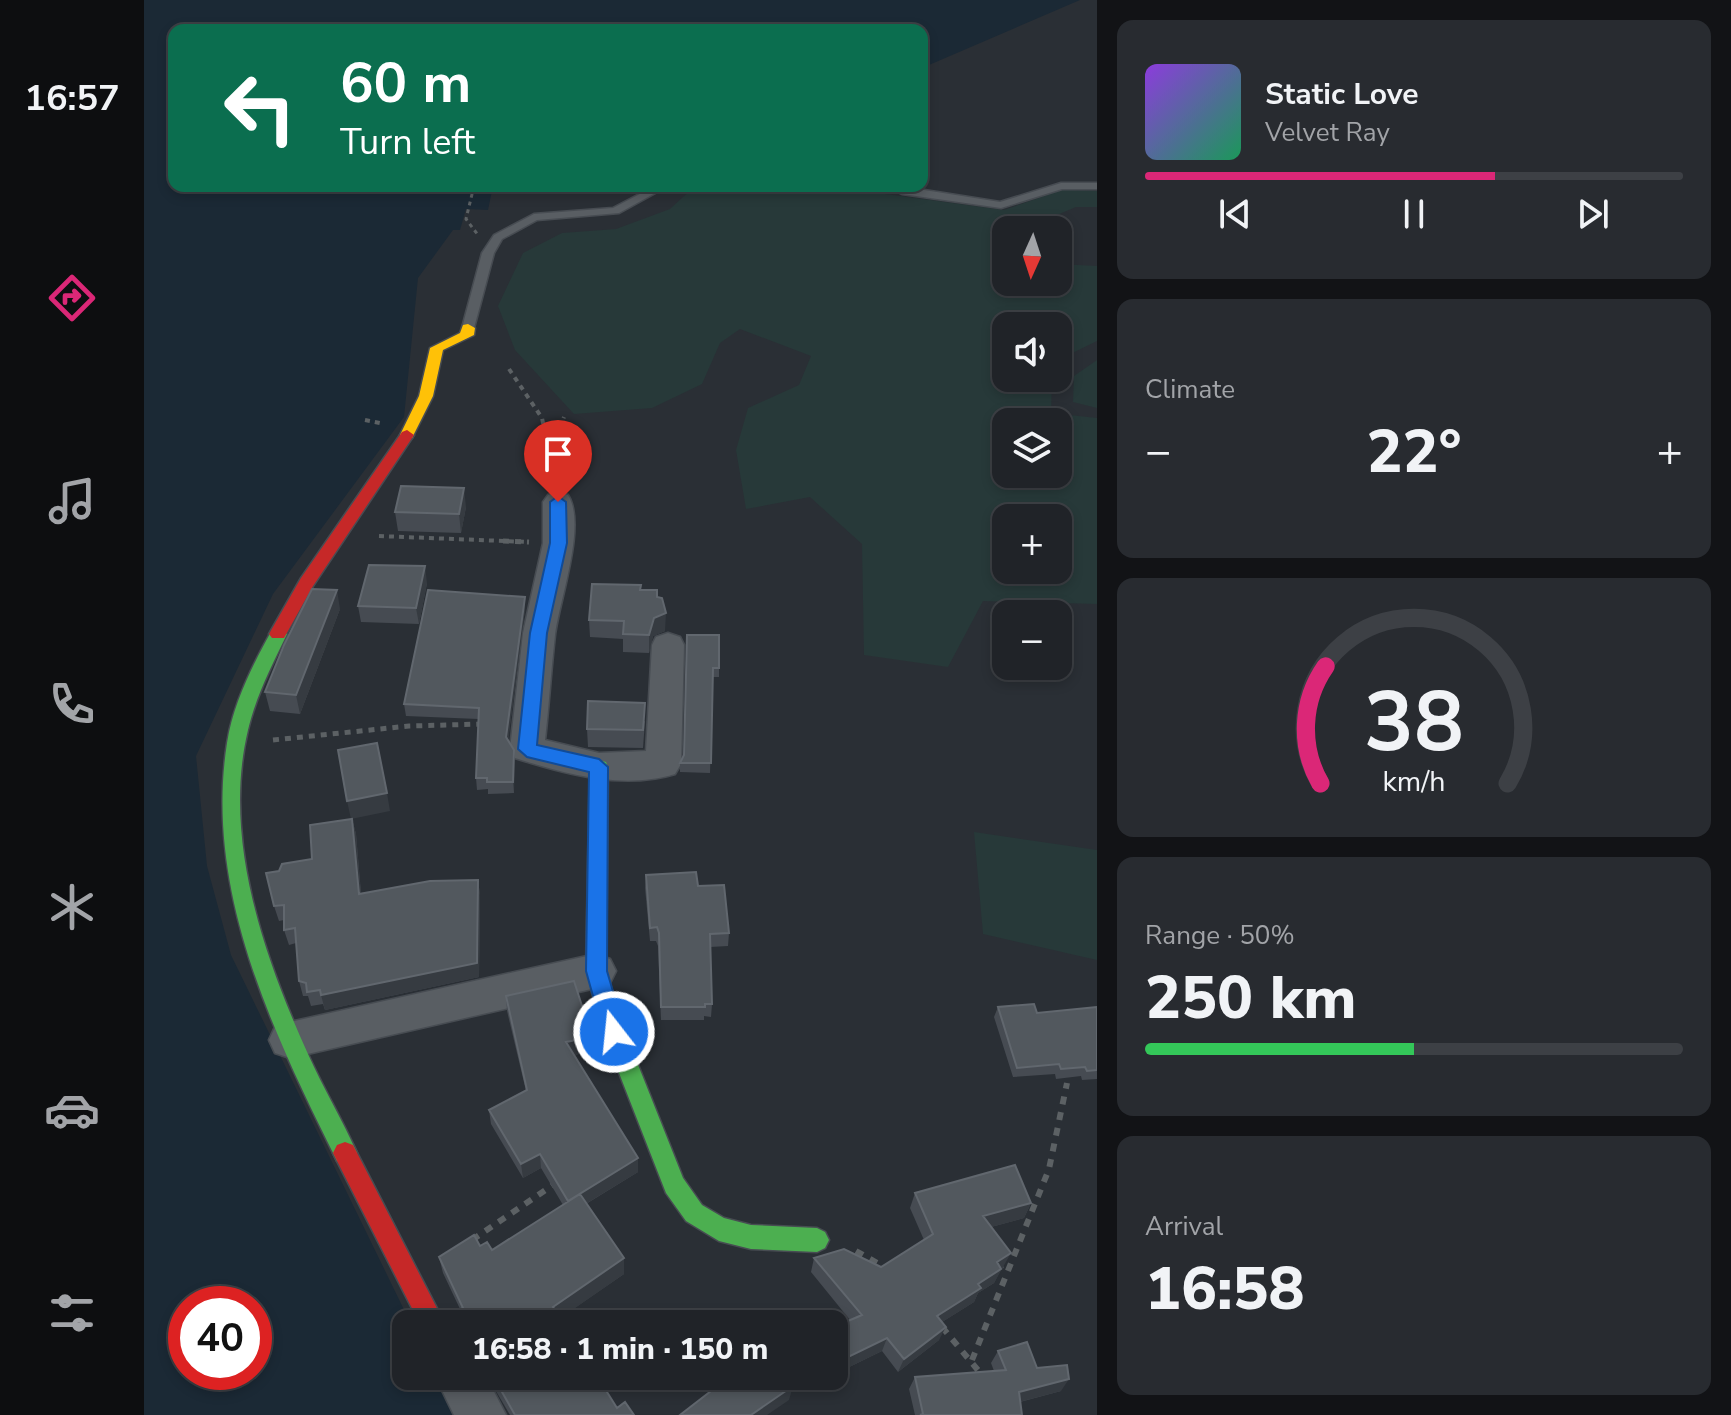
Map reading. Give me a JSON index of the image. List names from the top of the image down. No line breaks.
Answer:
{"north":"bottom","page":{"tabs":"16:57","turn":["60 m","Turn left"],"song":["Static Love","Velvet Ray"],"map_buttons":["+","−"],"tile":["Climate",["Range · 50%","250 km"],["Arrival","16:58"]],"heat":["−","22°","+"],"limit":"40","trip":"16:58 · 1 min · 150 m","gauge":["38","km/h"]}}
